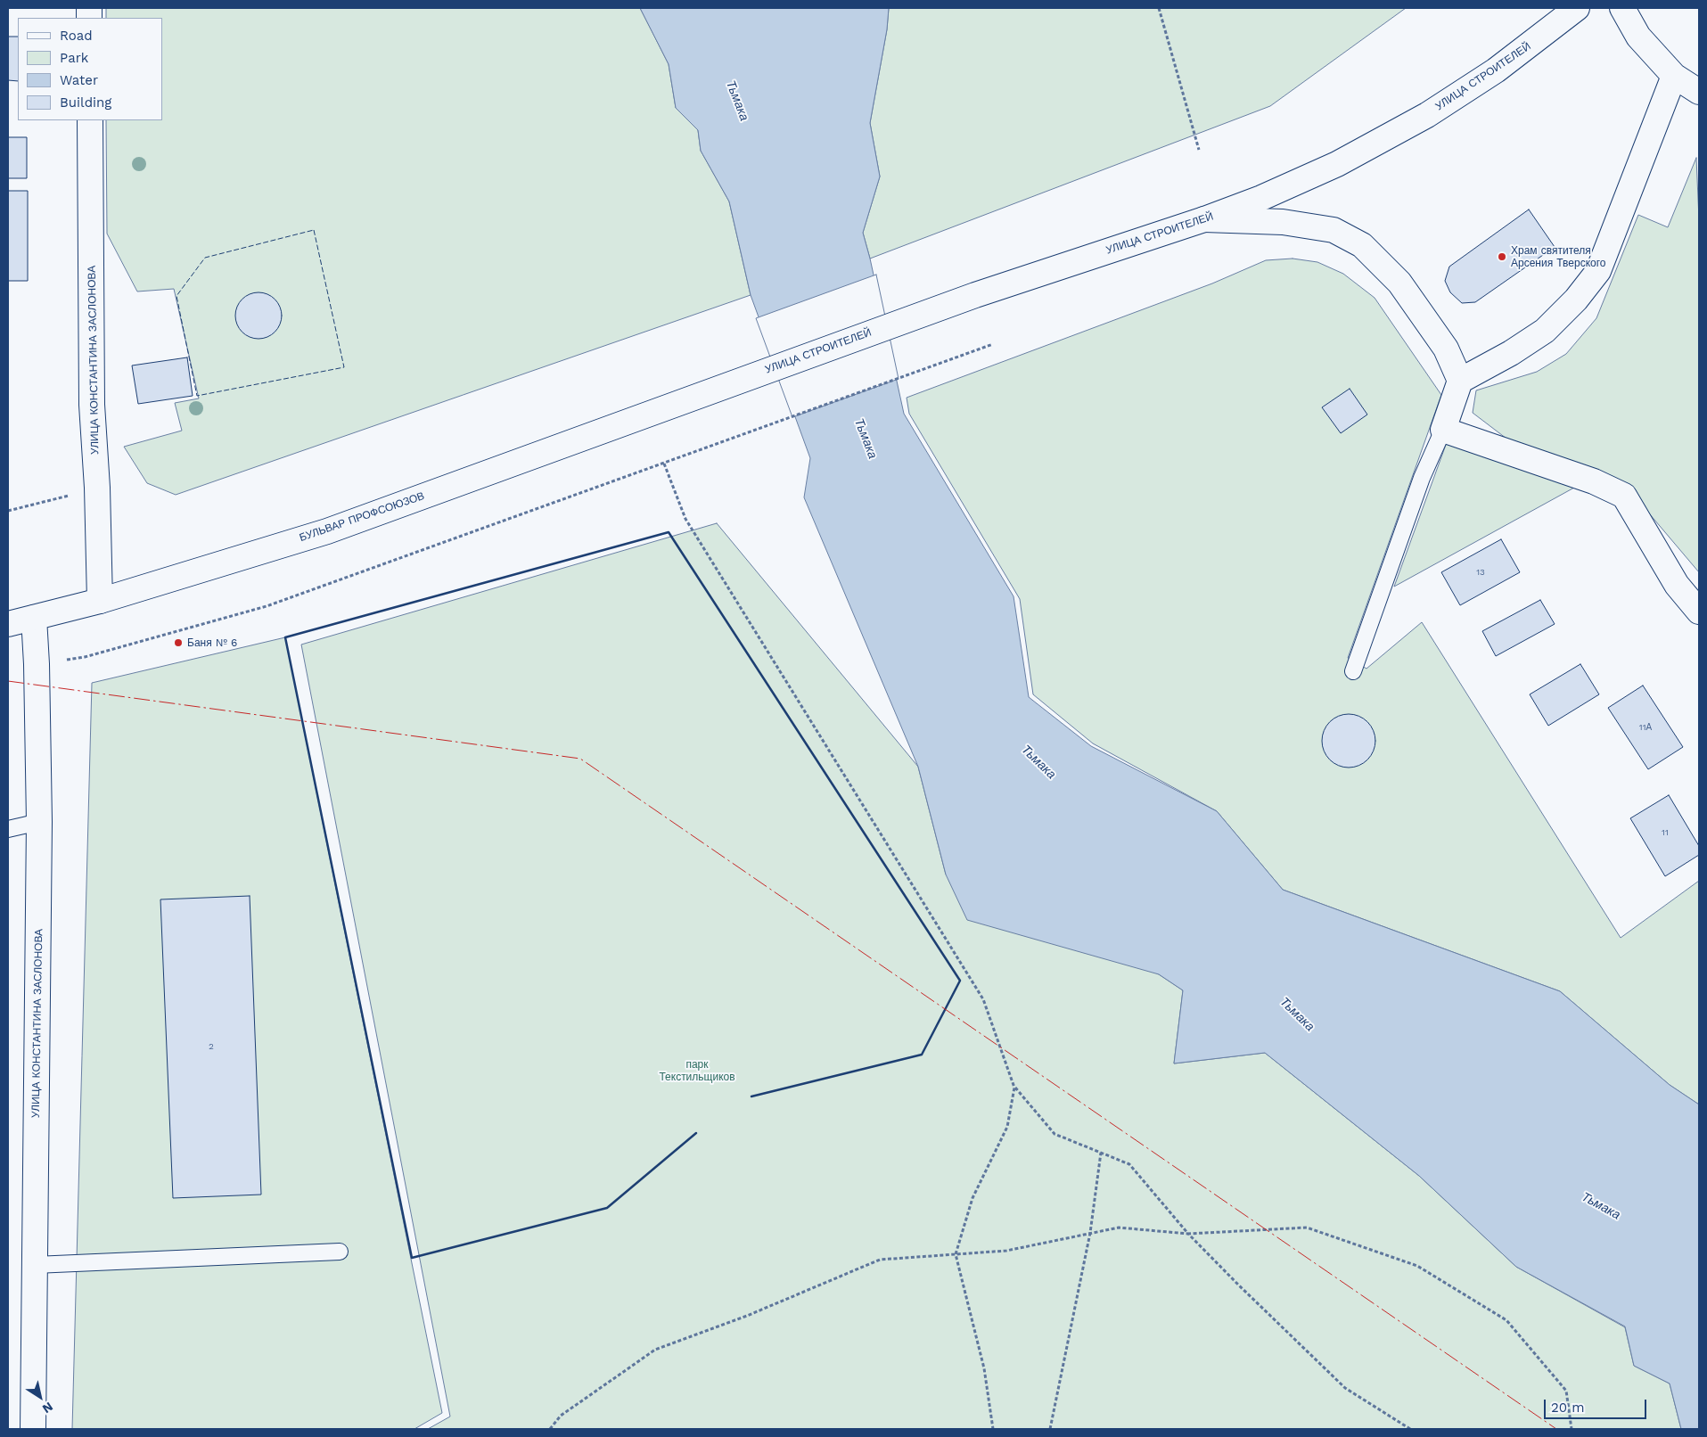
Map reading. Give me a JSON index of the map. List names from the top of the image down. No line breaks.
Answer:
{"streets":{"street":["УЛИЦА СТРОИТЕЛЕЙ","УЛИЦА КОНСТАНТИНА ЗАСЛОНОВА","БУЛЬВАР ПРОФСОЮЗОВ"]},"crossings":[["УЛИЦА СТРОИТЕЛЕЙ","БУЛЬВАР ПРОФСОЮЗОВ"],["УЛИЦА КОНСТАНТИНА ЗАСЛОНОВА","БУЛЬВАР ПРОФСОЮЗОВ"]],"water":["Тьмака"],"parks":["парк Текстильщиков"],"places":["Храм святителя Арсения Тверского","Баня № 6"],"house_numbers":["13","11А","11","2"],"legend":["Road","Park","Water","Building"],"scale_bar":"20 m","north":"bottom right"}
